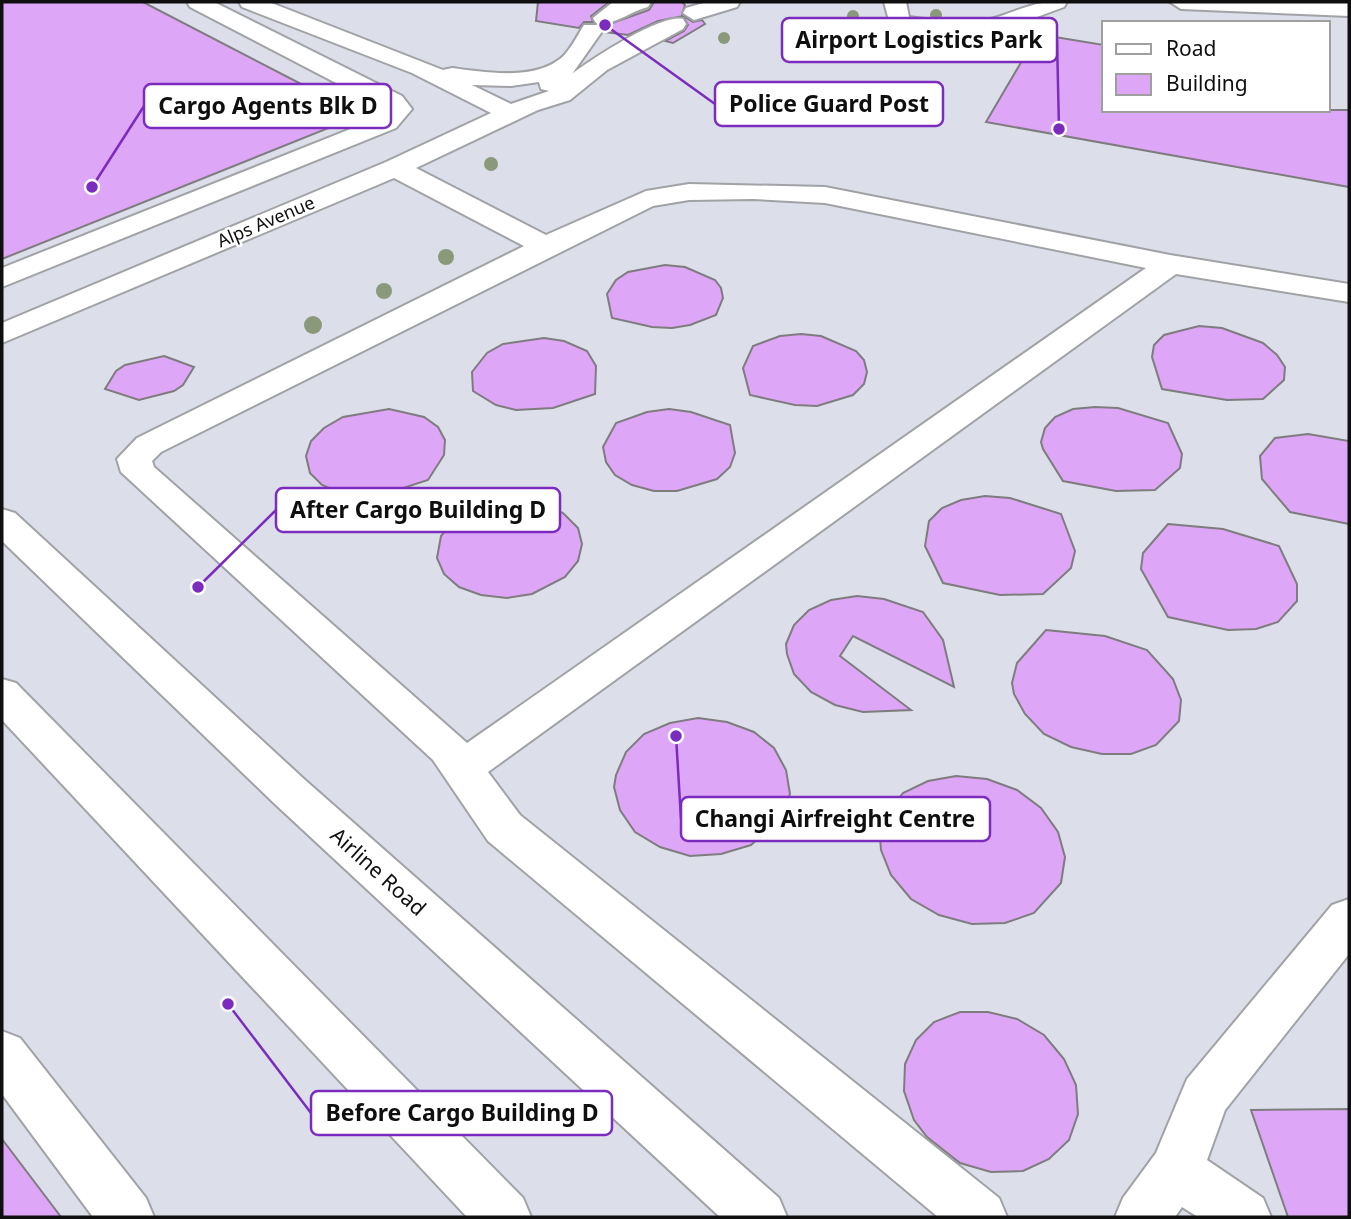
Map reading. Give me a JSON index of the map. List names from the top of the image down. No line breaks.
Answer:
{"streets":{"street":["Alps Avenue","Airline Road"]},"places":["Police Guard Post","Airport Logistics Park","Cargo Agents Blk D","After Cargo Building D","Changi Airfreight Centre","Before Cargo Building D"],"legend":["Road","Building"]}
